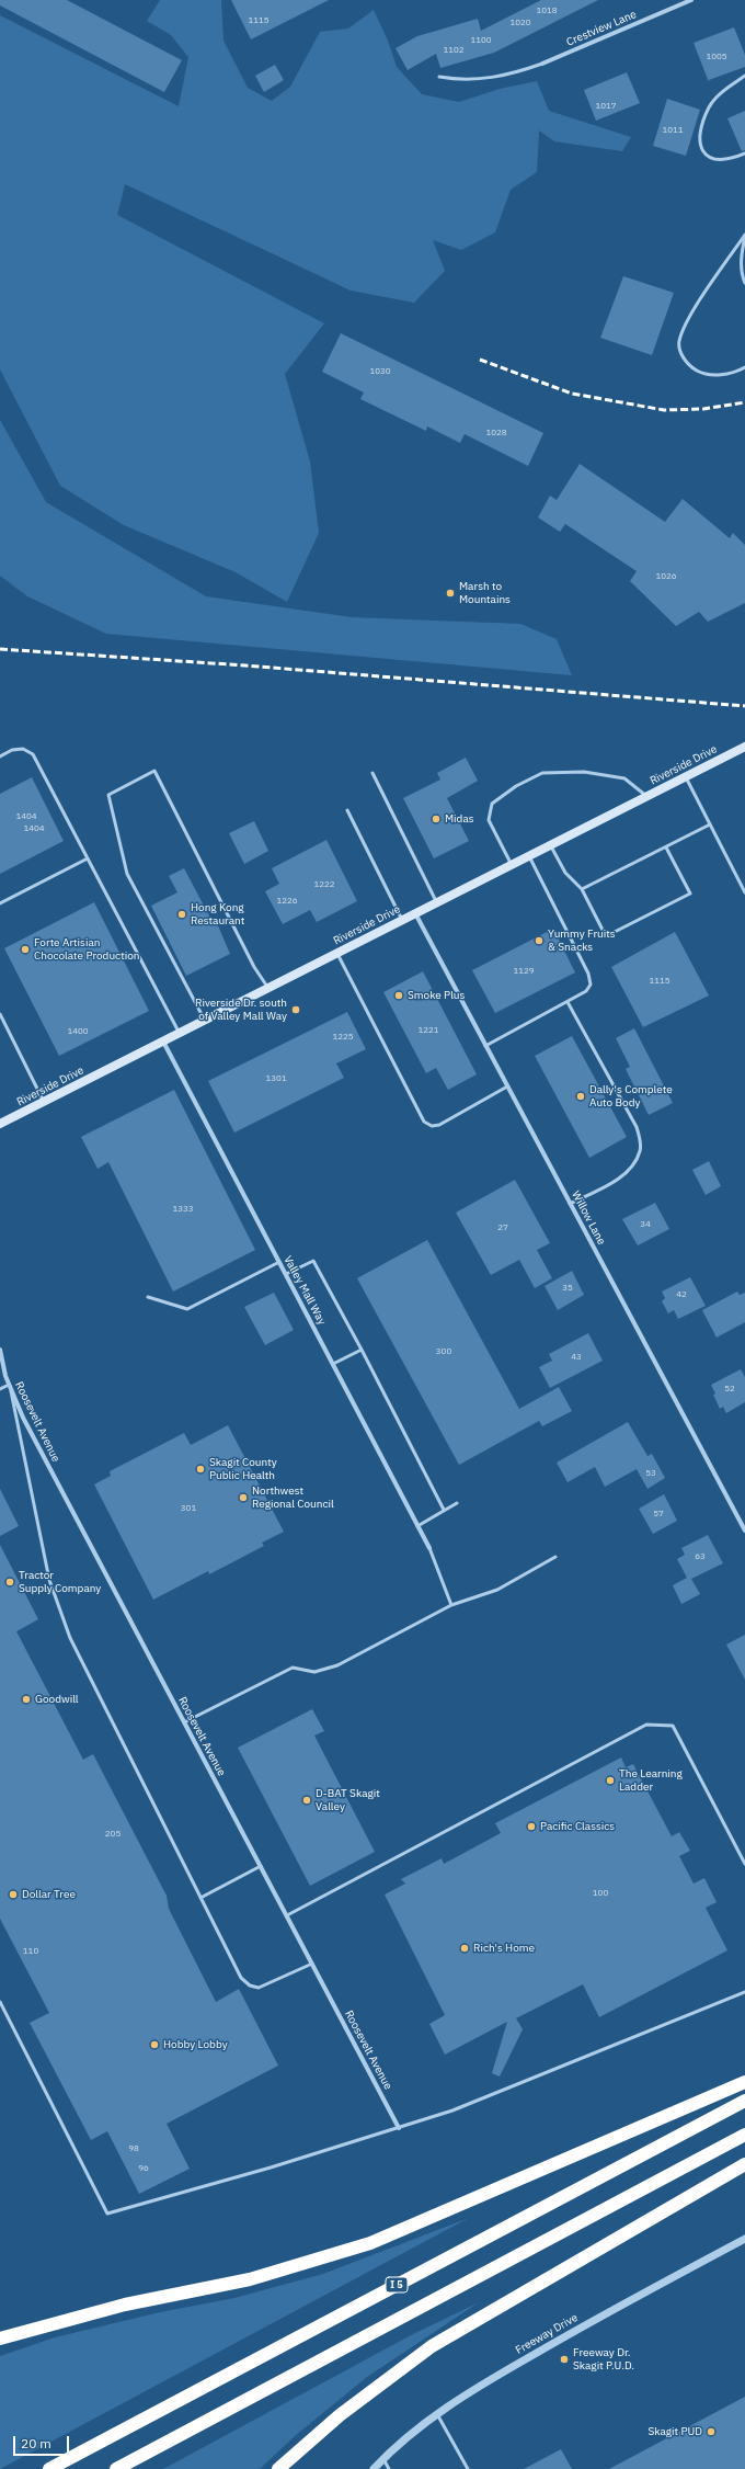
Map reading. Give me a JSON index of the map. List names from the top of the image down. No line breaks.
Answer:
{"streets":{"highway":["I 5"],"main road":["Riverside Drive"],"street":["Crestview Lane","Willow Lane","Valley Mall Way","Roosevelt Avenue","Freeway Drive"]},"crossings":[["Riverside Drive","Willow Lane"],["Riverside Drive","Valley Mall Way"]],"places":["Marsh to Mountains","Midas","Hong Kong Restaurant","Yummy Fruits & Snacks","Forte Artisian Chocolate Production","Smoke Plus","Riverside Dr. south of Valley Mall Way","Dally's Complete Auto Body","Skagit County Public Health","Northwest Regional Council","Tractor Supply Company","Goodwill","The Learning Ladder","D-BAT Skagit Valley","Pacific Classics","Dollar Tree","Rich's Home","Hobby Lobby","Freeway Dr. Skagit P.U.D.","Skagit PUD"],"house_numbers":["1018","1115","1020","1100","1102","1005","1017","1011","1030","1028","1026","1404","1404","1222","1226","1129","1115","1221","1400","1225","1301","1333","34","27","35","42","300","43","52","53","301","57","63","205","100","110","98","96"],"scale_bar":"20 m"}
